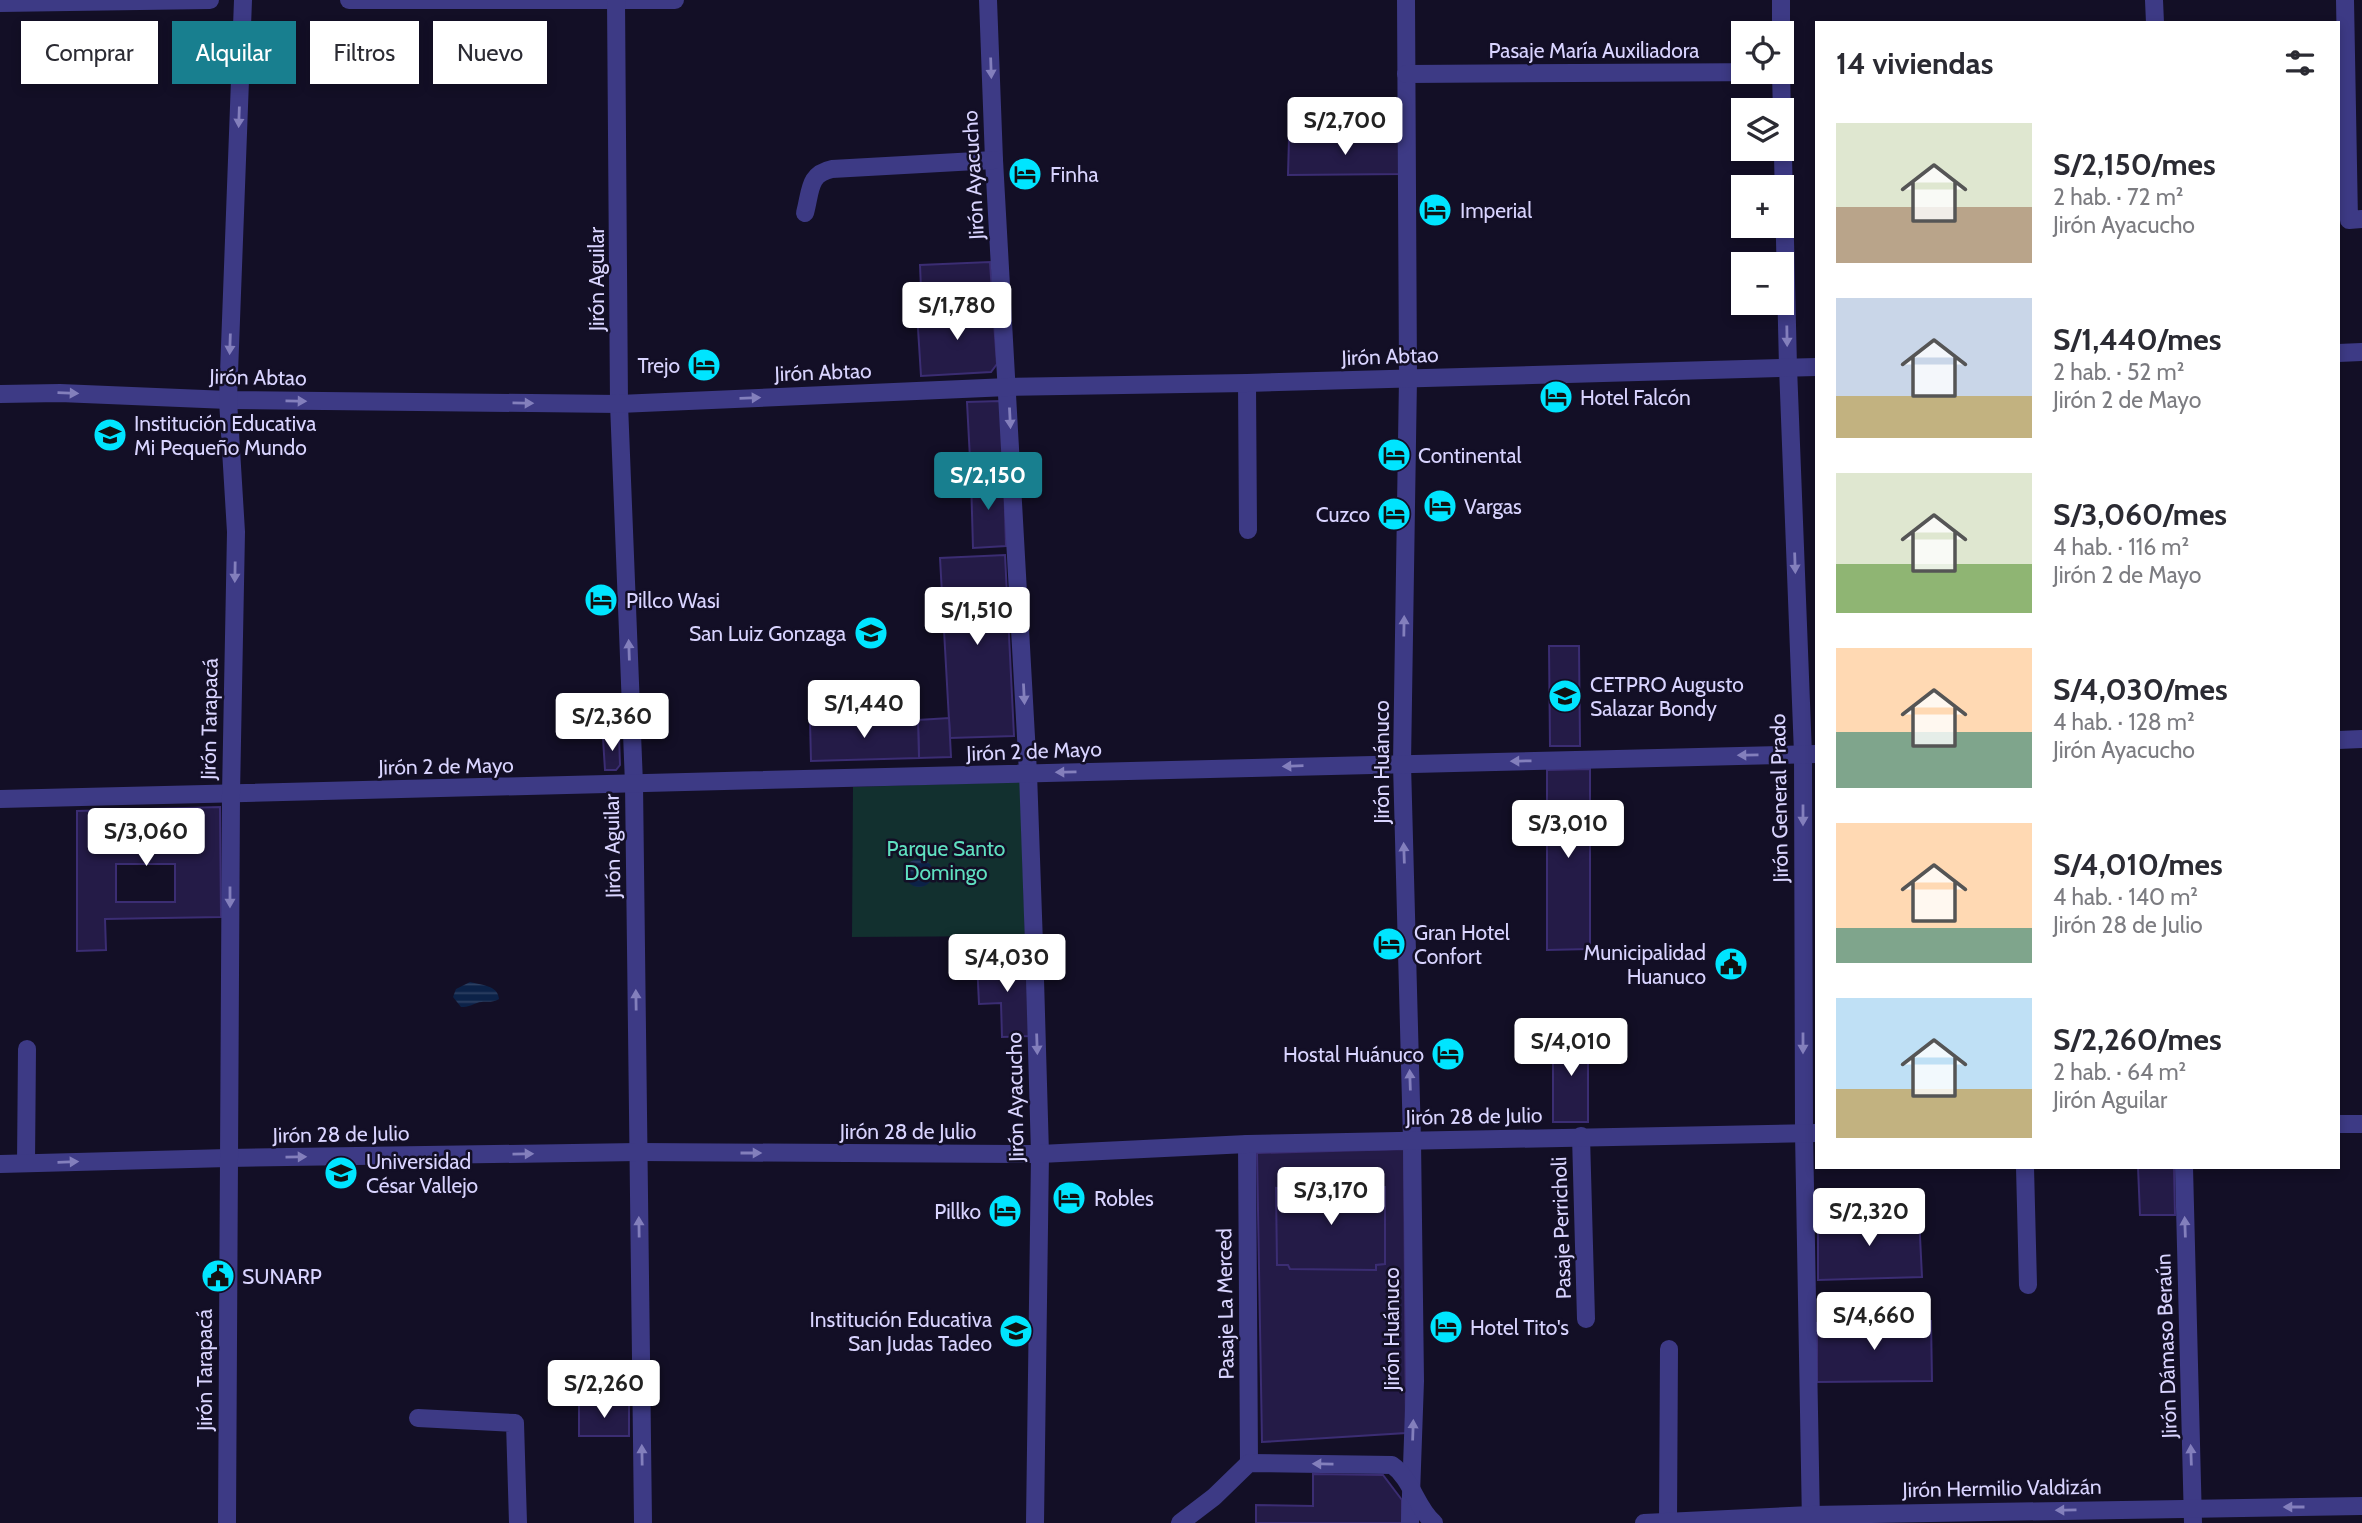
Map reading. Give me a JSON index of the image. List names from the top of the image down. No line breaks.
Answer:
{"streets":{"street":["Pasaje María Auxiliadora","Jirón Ayacucho","Jirón Aguilar","Jirón Abtao","Jirón Tarapacá","Jirón 2 de Mayo","Jirón Huánuco","Jirón General Prado","Jirón 28 de Julio","Pasaje Perricholi","Pasaje La Merced","Jirón Dámaso Beraún","Jirón Hermilio Valdizán"]},"crossings":[["Pasaje María Auxiliadora","Jirón Huánuco"],["Jirón Ayacucho","Jirón Abtao"],["Jirón Ayacucho","Jirón 2 de Mayo"],["Jirón Ayacucho","Jirón 28 de Julio"],["Jirón Aguilar","Jirón Abtao"],["Jirón Aguilar","Jirón 2 de Mayo"],["Jirón Aguilar","Jirón 28 de Julio"],["Jirón Abtao","Jirón Tarapacá"],["Jirón Abtao","Jirón Huánuco"],["Jirón Abtao","Jirón General Prado"],["Jirón Tarapacá","Jirón 2 de Mayo"],["Jirón Tarapacá","Jirón 28 de Julio"],["Jirón 2 de Mayo","Jirón Huánuco"],["Jirón 2 de Mayo","Jirón General Prado"],["Jirón Huánuco","Jirón 28 de Julio"],["Jirón General Prado","Jirón 28 de Julio"],["Jirón General Prado","Jirón Hermilio Valdizán"],["Jirón 28 de Julio","Pasaje Perricholi"],["Jirón 28 de Julio","Pasaje La Merced"],["Jirón Dámaso Beraún","Jirón Hermilio Valdizán"]],"one_way":["Jirón Ayacucho","Jirón Aguilar","Jirón Abtao","Jirón Tarapacá","Jirón 2 de Mayo","Jirón Huánuco","Jirón General Prado","Jirón 28 de Julio","Jirón Dámaso Beraún","Jirón Hermilio Valdizán"],"parks":["Parque Santo Domingo"],"places":{"hotel":["Finha","Imperial","Trejo","Hotel Falcón","Continental","Vargas","Cuzco","Pillco Wasi","Gran Hotel Confort","Hostal Huánuco","Robles","Pillko","Hotel Tito's"],"school or university":["Institución Educativa Mi Pequeño Mundo","San Luiz Gonzaga","CETPRO Augusto Salazar Bondy","Universidad César Vallejo","Institución Educativa San Judas Tadeo"],"public building":["Municipalidad Huanuco","SUNARP"]},"page":{"map_buttons":["+","−"],"chip":["Comprar","Alquilar","Filtros","Nuevo"],"heading":"14 viviendas","price":["S/2,700","S/1,780","S/2,150","S/1,510","S/1,440","S/2,360","S/3,010","S/3,060","S/4,030","S/4,010","S/3,170","S/2,320","S/4,660","S/2,260"],"list":[{"name":"S/2,150/mes","note":"2 hab. · 72 m² · Jirón Ayacucho"},{"name":"S/1,440/mes","note":"2 hab. · 52 m² · Jirón 2 de Mayo"},{"name":"S/3,060/mes","note":"4 hab. · 116 m² · Jirón 2 de Mayo"},{"name":"S/4,030/mes","note":"4 hab. · 128 m² · Jirón Ayacucho"},{"name":"S/4,010/mes","note":"4 hab. · 140 m² · Jirón 28 de Julio"},{"name":"S/2,260/mes","note":"2 hab. · 64 m² · Jirón Aguilar"}]}}
